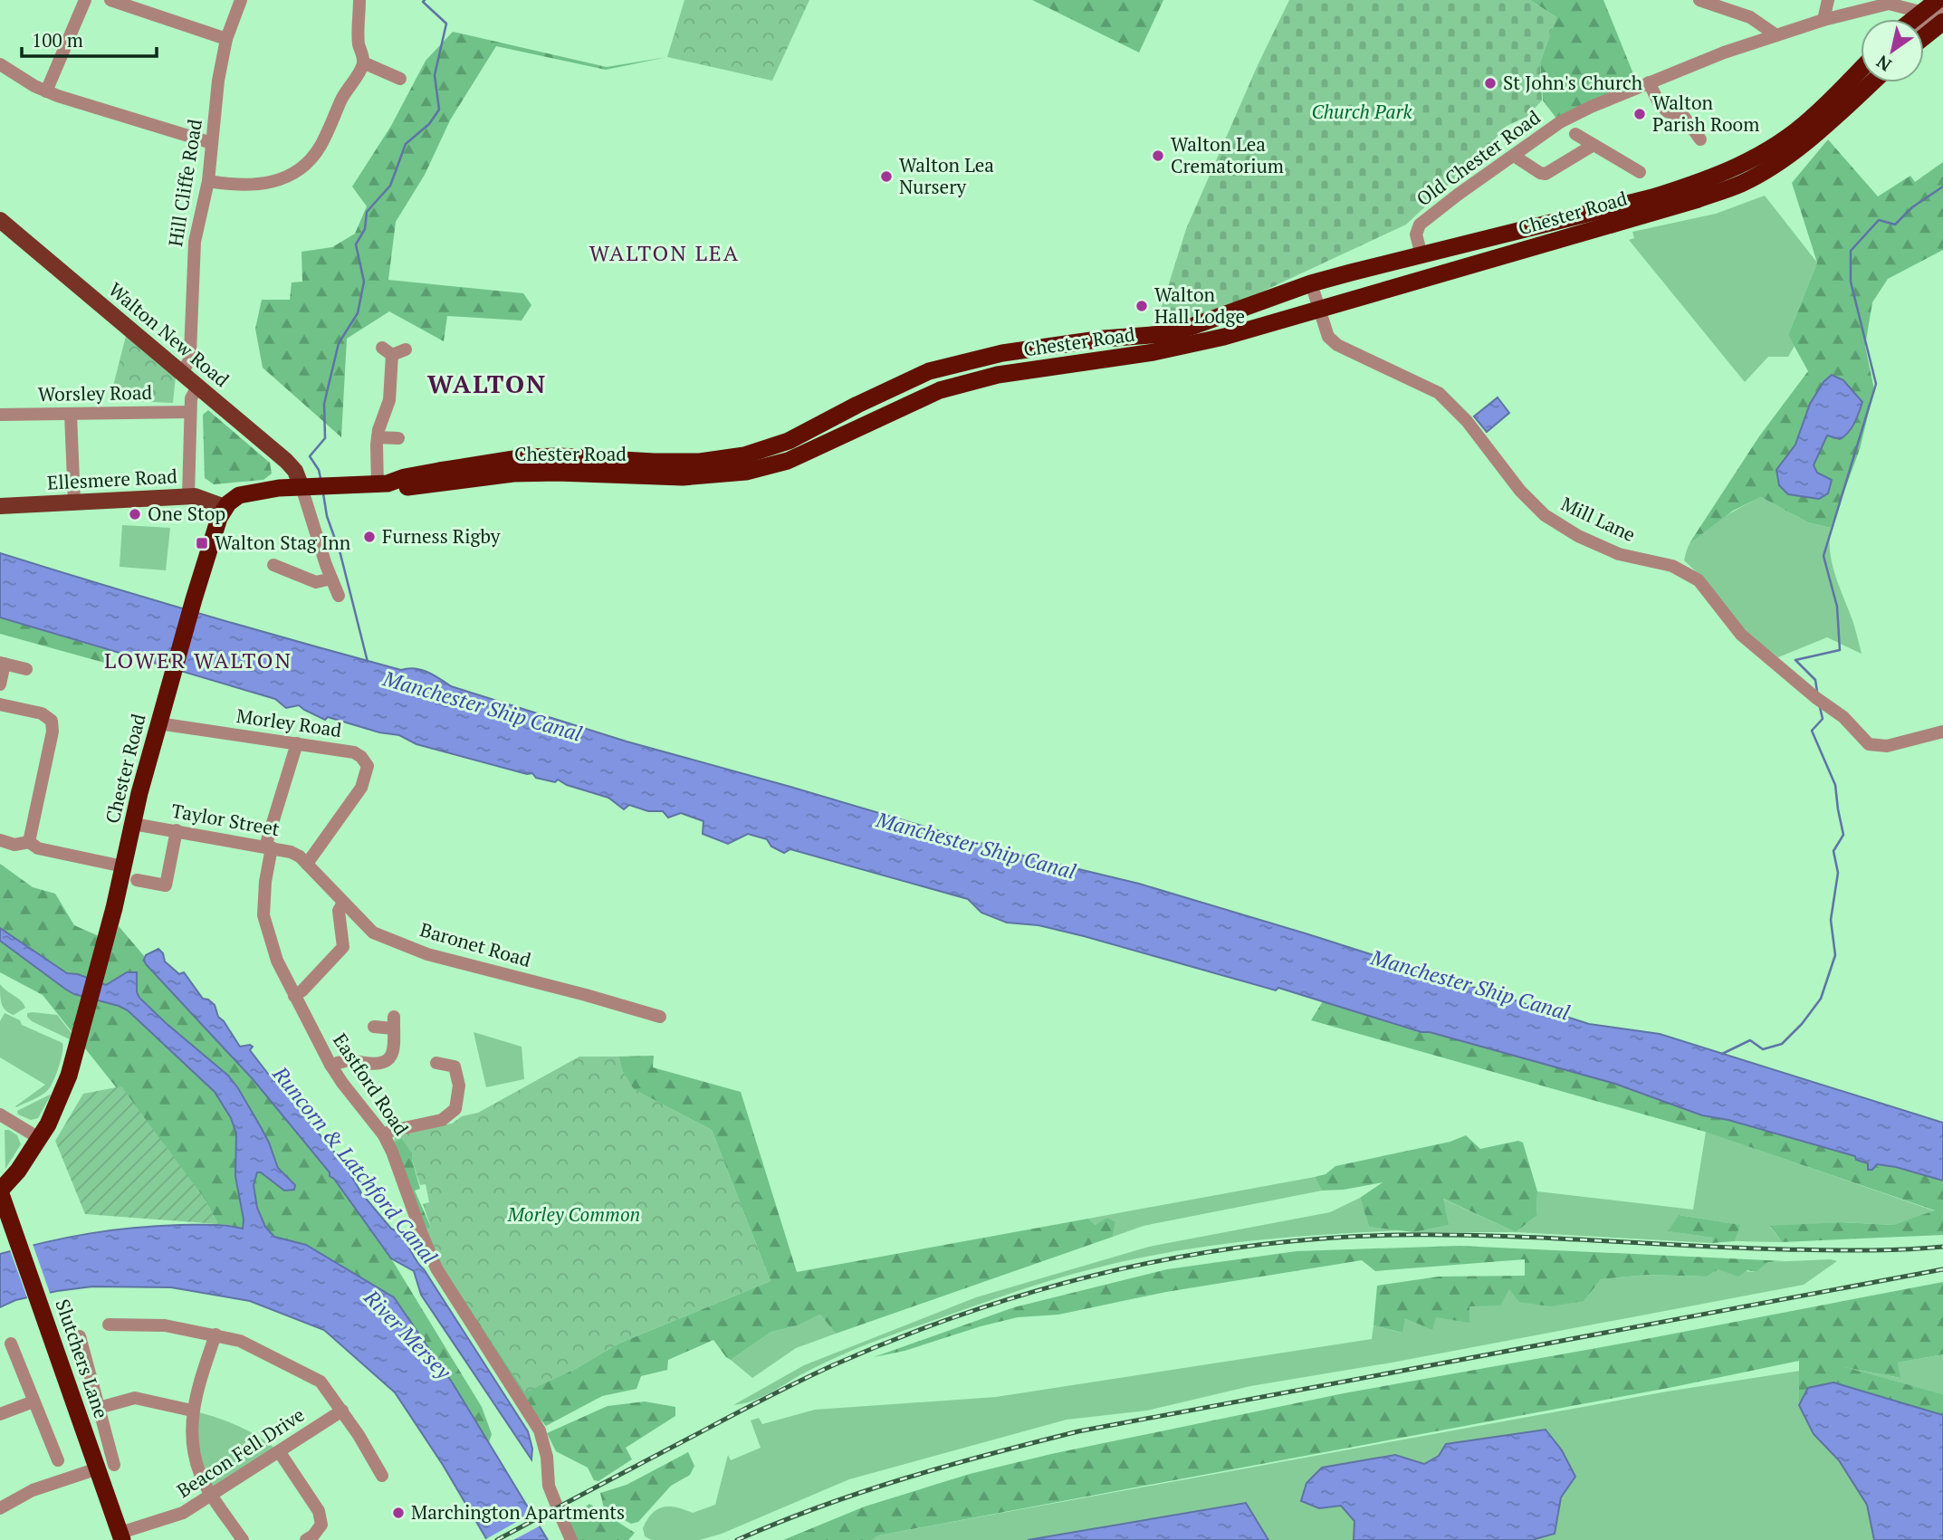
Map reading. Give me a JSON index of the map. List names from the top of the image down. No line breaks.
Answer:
{"streets":{"highway":["Chester Road","Slutchers Lane"],"main road":["Walton New Road","Ellesmere Road"],"street":["Old Chester Road","Hill Cliffe Road","Worsley Road","Mill Lane","Morley Road","Taylor Street","Baronet Road","Eastford Road","Beacon Fell Drive"]},"crossings":[["Old Chester Road","Chester Road"],["Hill Cliffe Road","Walton New Road"],["Chester Road","Walton New Road"],["Chester Road","Ellesmere Road"],["Chester Road","Mill Lane"],["Chester Road","Morley Road"],["Chester Road","Taylor Street"],["Chester Road","Slutchers Lane"],["Morley Road","Taylor Street"],["Morley Road","Baronet Road"],["Morley Road","Eastford Road"],["Taylor Street","Baronet Road"],["Taylor Street","Eastford Road"],["Slutchers Lane","Beacon Fell Drive"]],"districts":["WALTON LEA","WALTON","LOWER WALTON"],"water":["Manchester Ship Canal","Runcorn & Latchford Canal","River Mersey"],"parks":["Church Park","Morley Common"],"places":{"other":["St John's Church","Walton Parish Room","Walton Lea Crematorium","Walton Lea Nursery","Walton Hall Lodge","One Stop","Furness Rigby","Marchington Apartments"],"transit":["Walton Stag Inn"]},"scale_bar":"100 m","north":"bottom left"}
